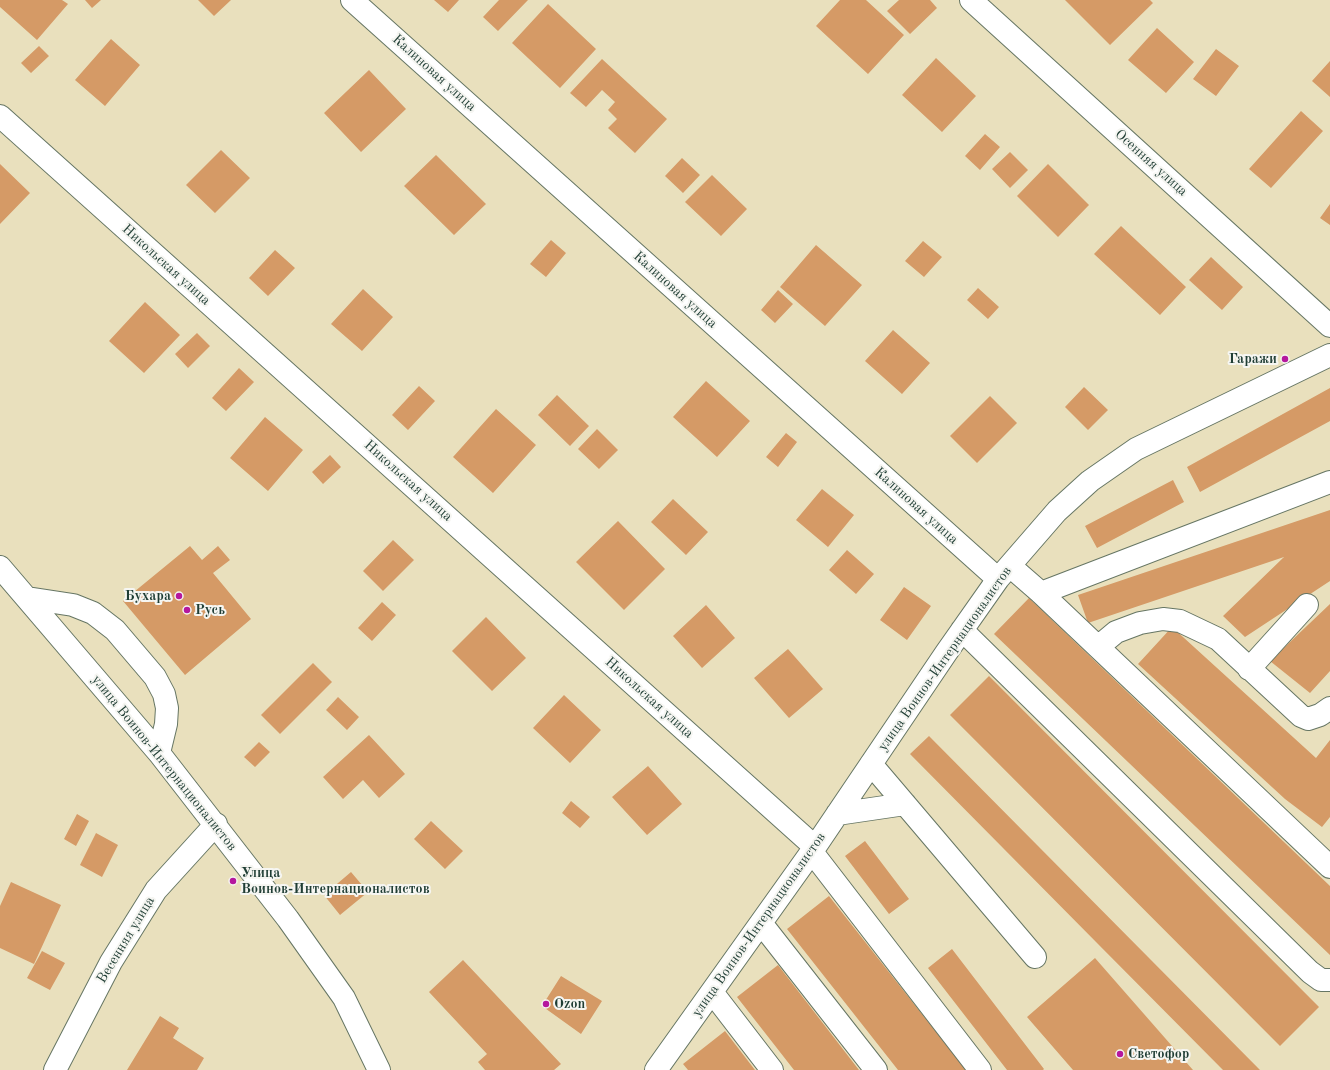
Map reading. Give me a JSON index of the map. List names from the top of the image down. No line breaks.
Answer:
{"streets":{"street":["Калиновая улица","Осенняя улица","Никольская улица","улица Воинов-Интернационалистов","Весенняя улица"]},"crossings":[["Калиновая улица","улица Воинов-Интернационалистов"],["Никольская улица","улица Воинов-Интернационалистов"],["улица Воинов-Интернационалистов","Весенняя улица"]],"places":["Гаражи","Бухара","Русь","Улица Воинов-Интернационалистов","Ozon","Светофор"]}
